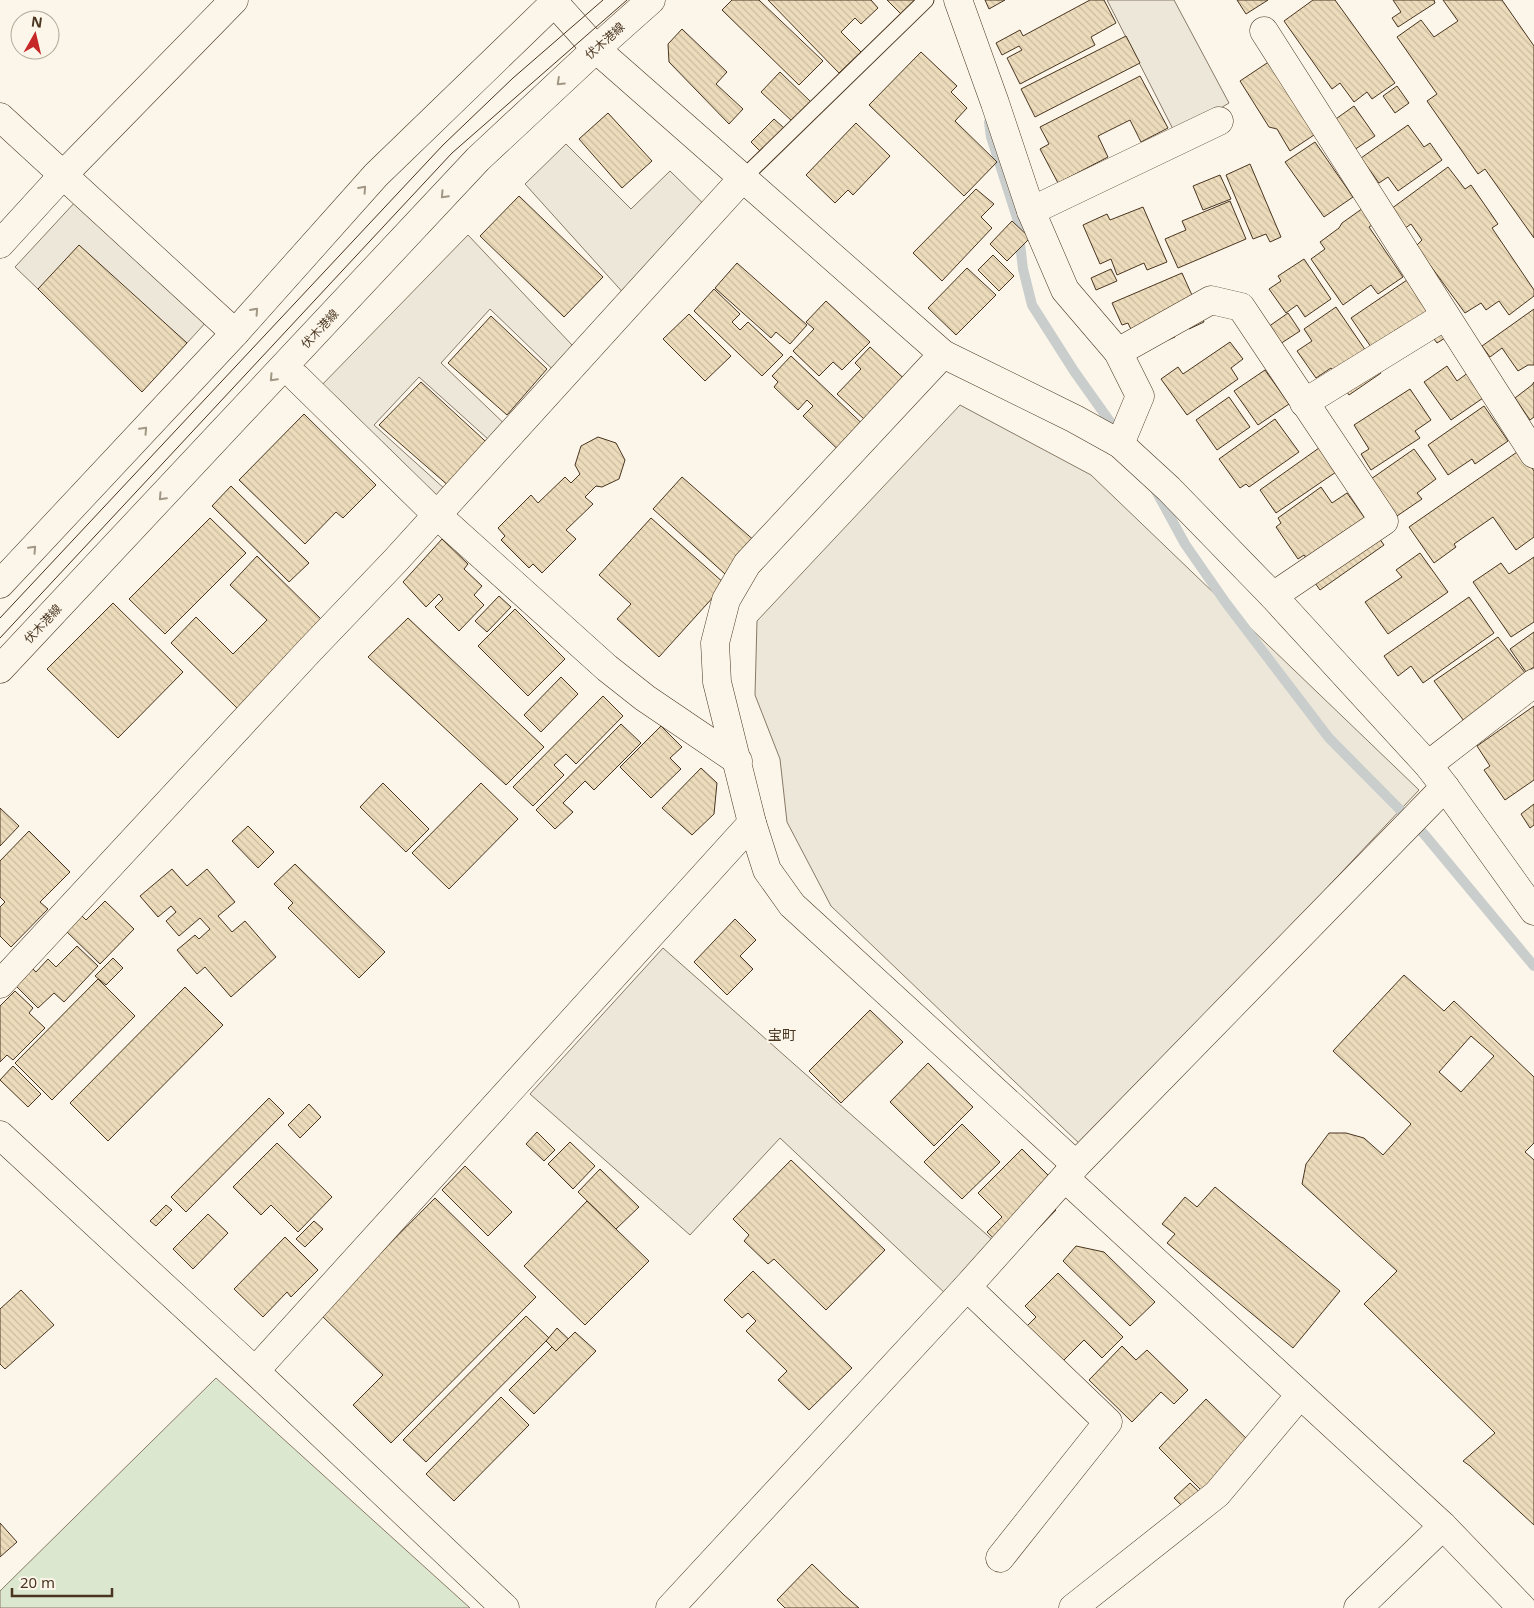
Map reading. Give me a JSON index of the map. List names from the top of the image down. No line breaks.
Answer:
{"streets":{"street":["伏木港線"]},"districts":["宝町"],"scale_bar":"20 m","north":"top"}
